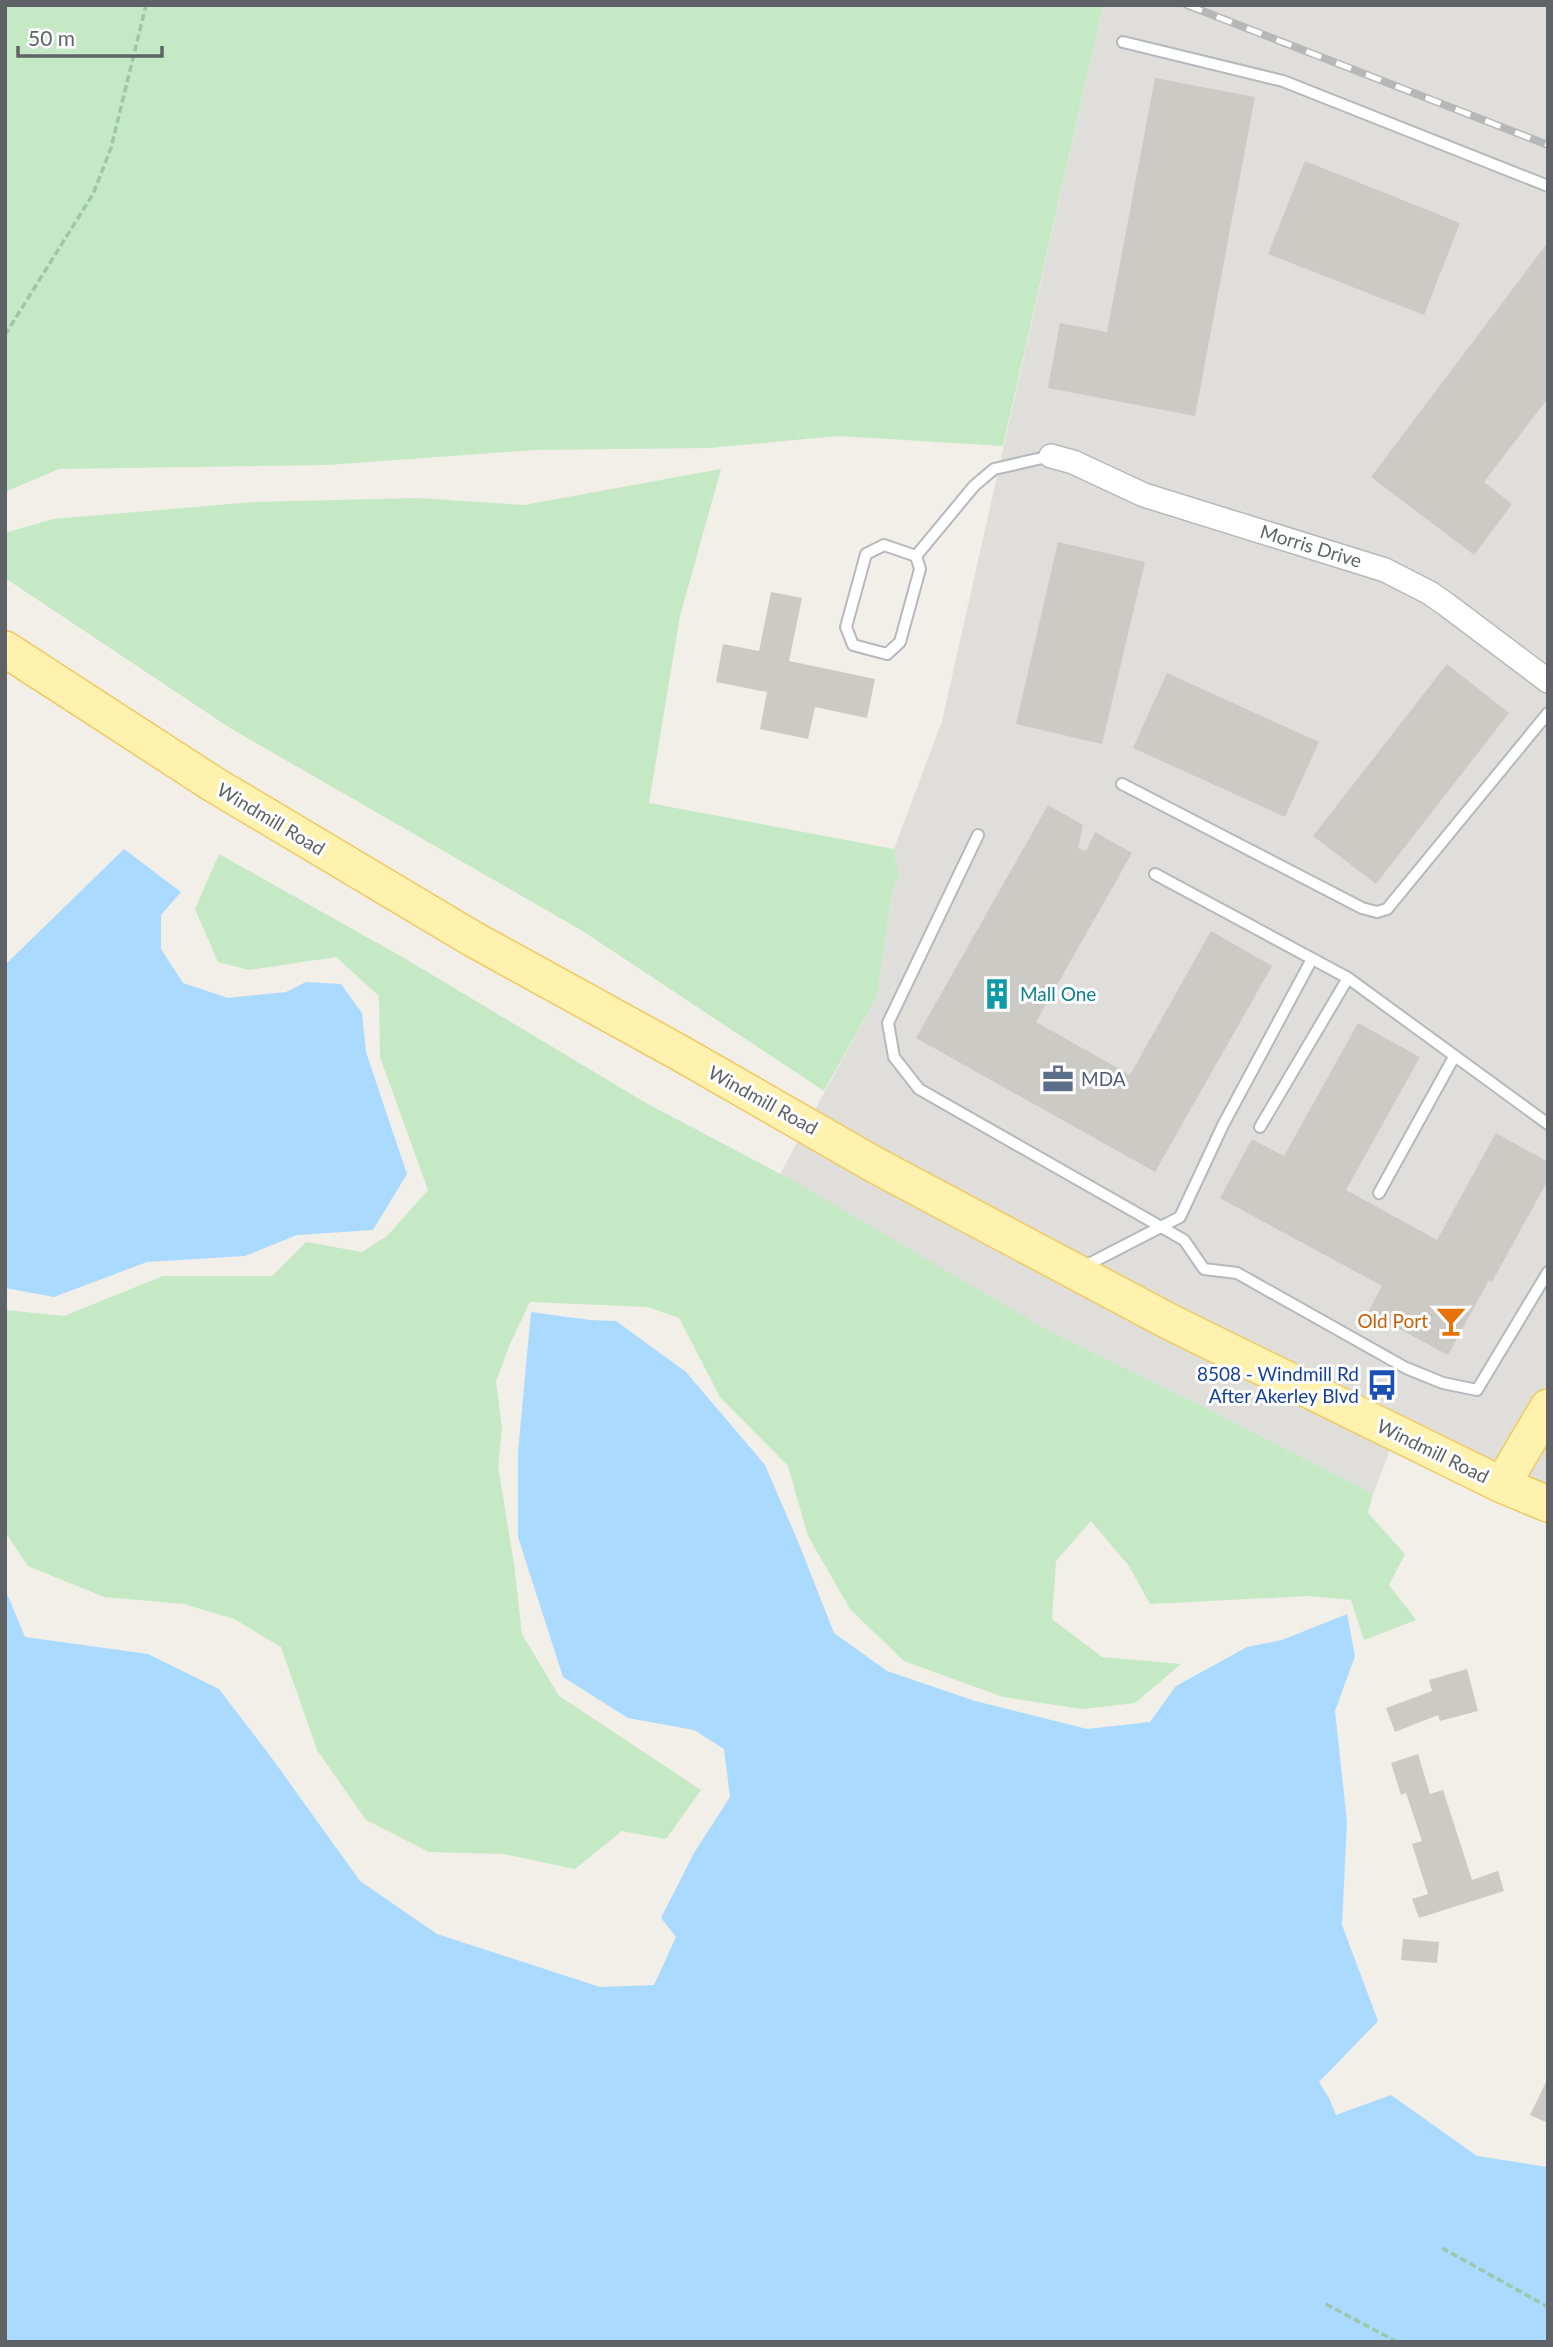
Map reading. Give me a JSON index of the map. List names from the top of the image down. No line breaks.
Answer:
{"streets":{"main road":["Windmill Road"],"street":["Morris Drive"]},"places":{"building":["Mall One"],"office":["MDA"],"bar":["Old Port"],"bus stop":["8508 - Windmill Rd After Akerley Blvd"]},"scale_bar":"50 m"}
